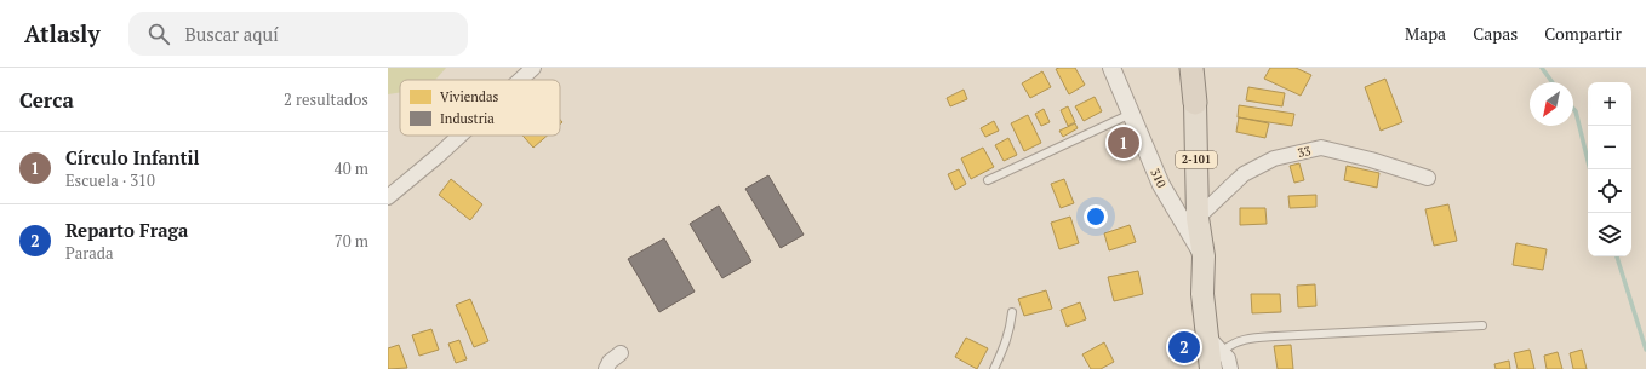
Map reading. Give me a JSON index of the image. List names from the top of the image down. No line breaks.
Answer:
{"streets":{"highway":["2-101"],"street":["33","310"]},"crossings":[["33","2-101"],["2-101","310"]],"legend":["Viviendas","Industria"],"north":"bottom left","page":{"header":"Atlasly","search":"Buscar aquí","nav":["Mapa","Capas","Compartir"],"heading":["Cerca","2 resultados"],"map_buttons":["+","−"],"pins":["1","2"],"list":[{"mark":"1","name":"Círculo Infantil","note":"Escuela · 310","value":"40 m"},{"mark":"2","name":"Reparto Fraga","note":"Parada","value":"70 m"}]}}
